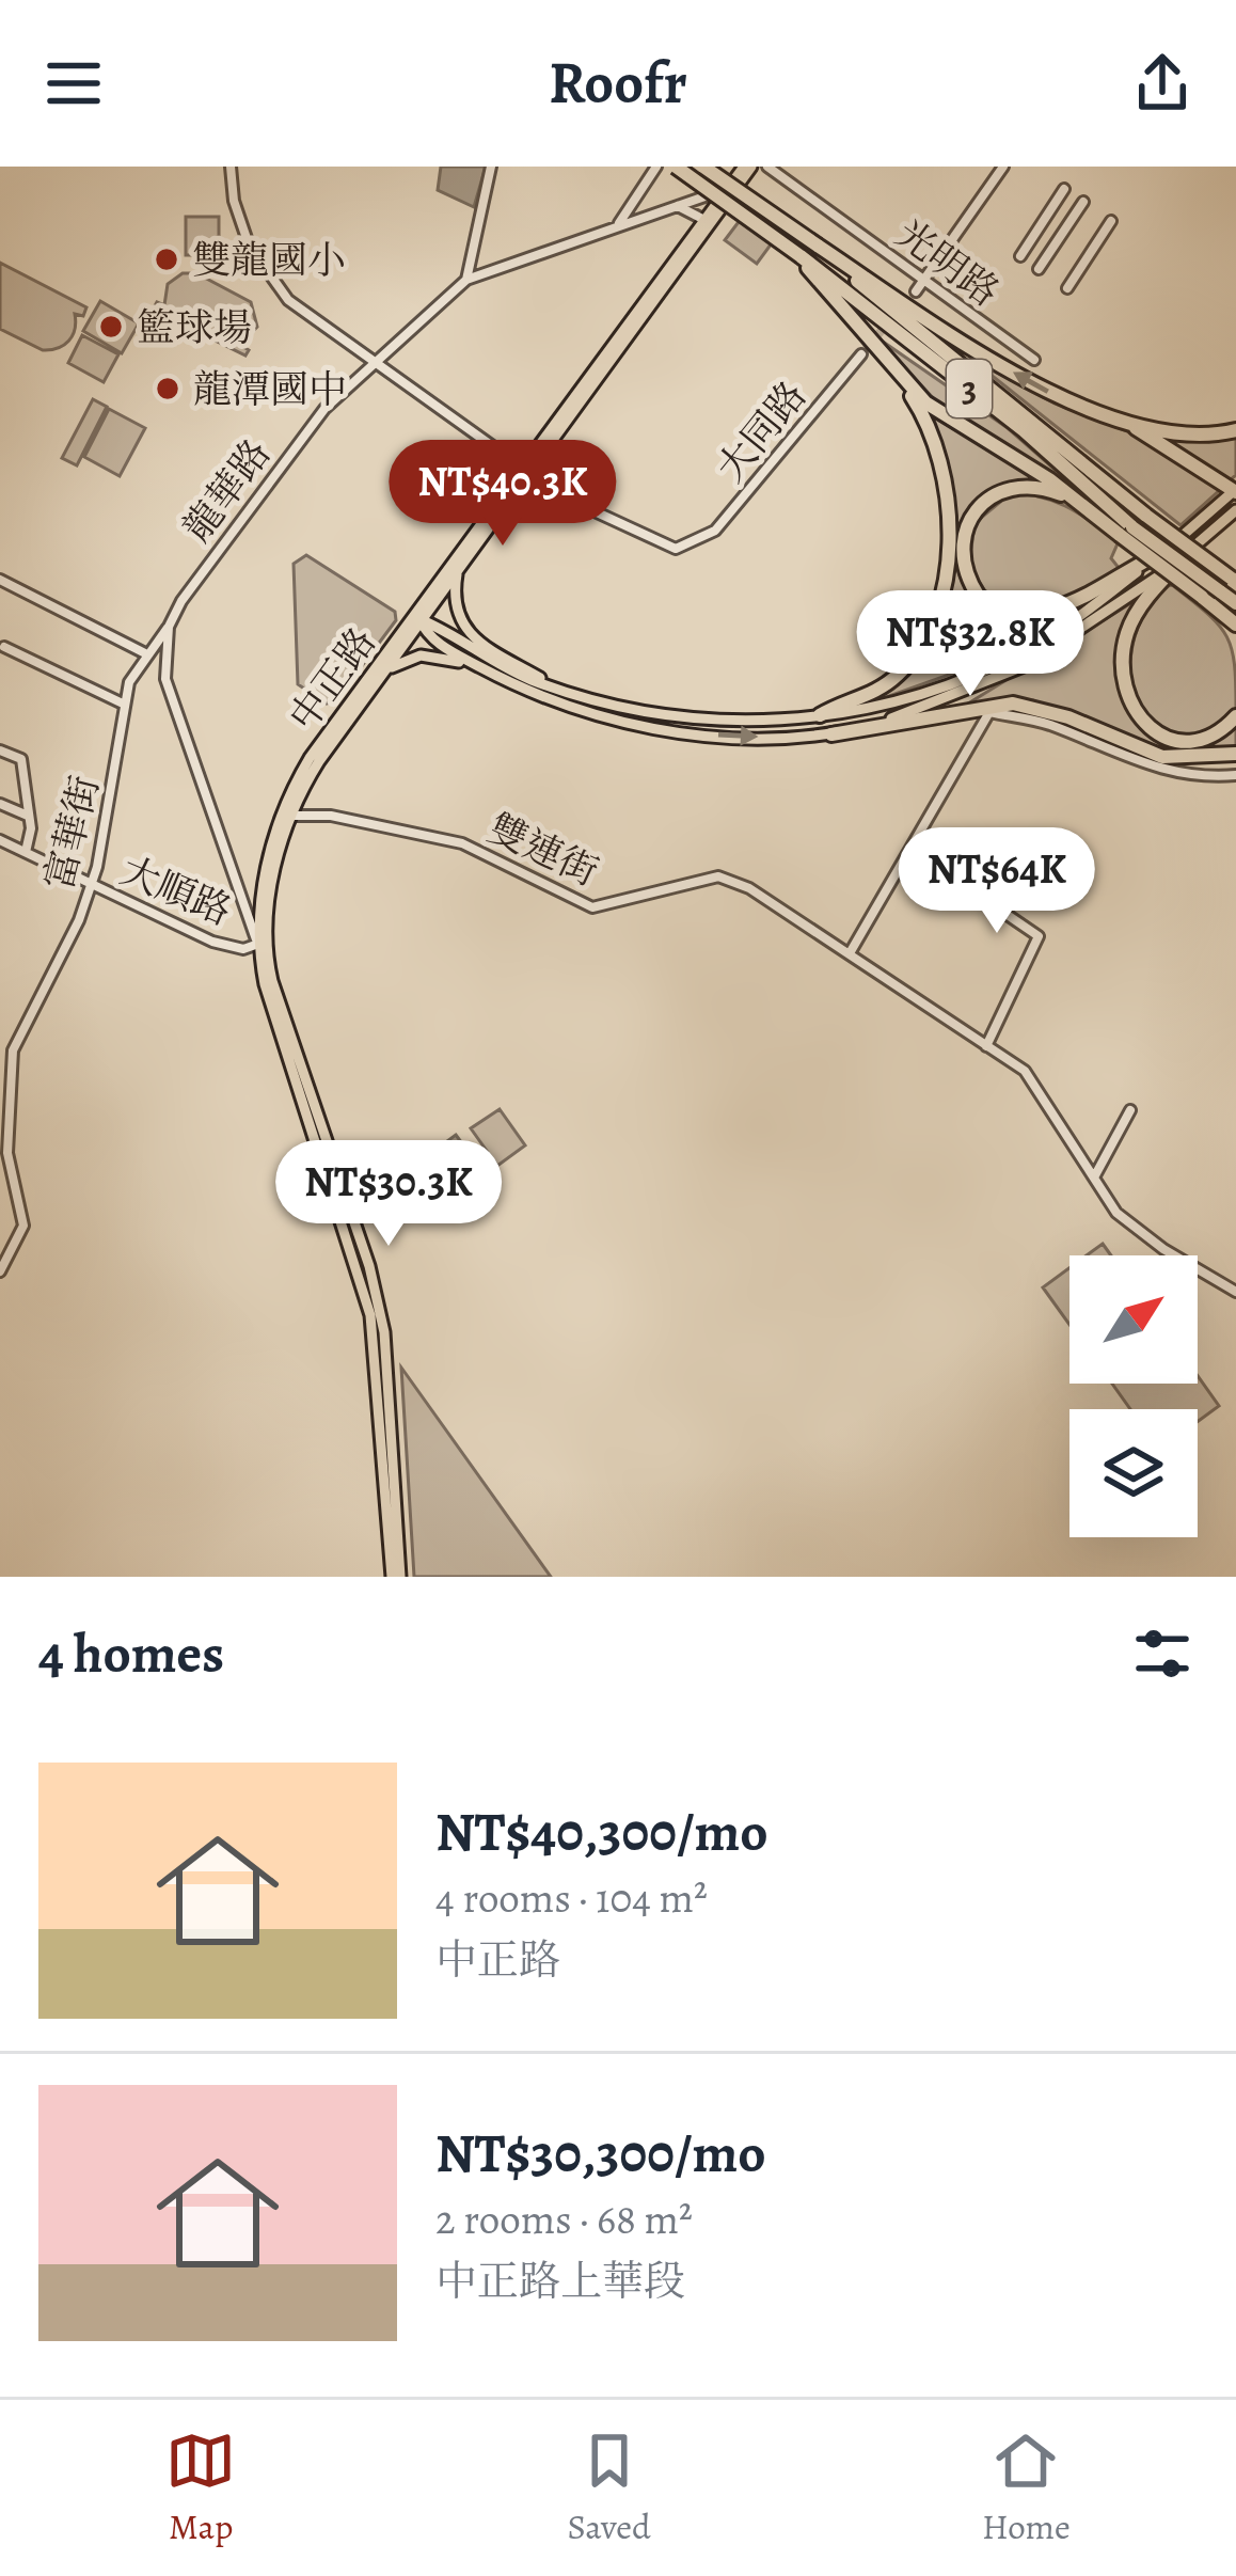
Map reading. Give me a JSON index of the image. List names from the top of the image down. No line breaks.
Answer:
{"streets":{"highway":["3"],"main road":["中正路"],"street":["光明路","大同路","龍華路","富華街","雙連街","大順路"]},"crossings":[["大同路","龍華路"],["大同路","中正路"],["龍華路","中正路"],["龍華路","富華街"],["龍華路","大順路"],["中正路","雙連街"],["中正路","大順路"],["富華街","大順路"]],"places":["雙龍國小","籃球場","龍潭國中"],"north":"top right","page":{"header":"Roofr","price":["NT$40.3K","NT$32.8K","NT$64K","NT$30.3K"],"heading":"4 homes","list":[{"name":"NT$40,300/mo","note":"4 rooms · 104 m² · 中正路"},{"name":"NT$30,300/mo","note":"2 rooms · 68 m² · 中正路上華段"}],"tabs":["Map","Saved","Home"]}}
